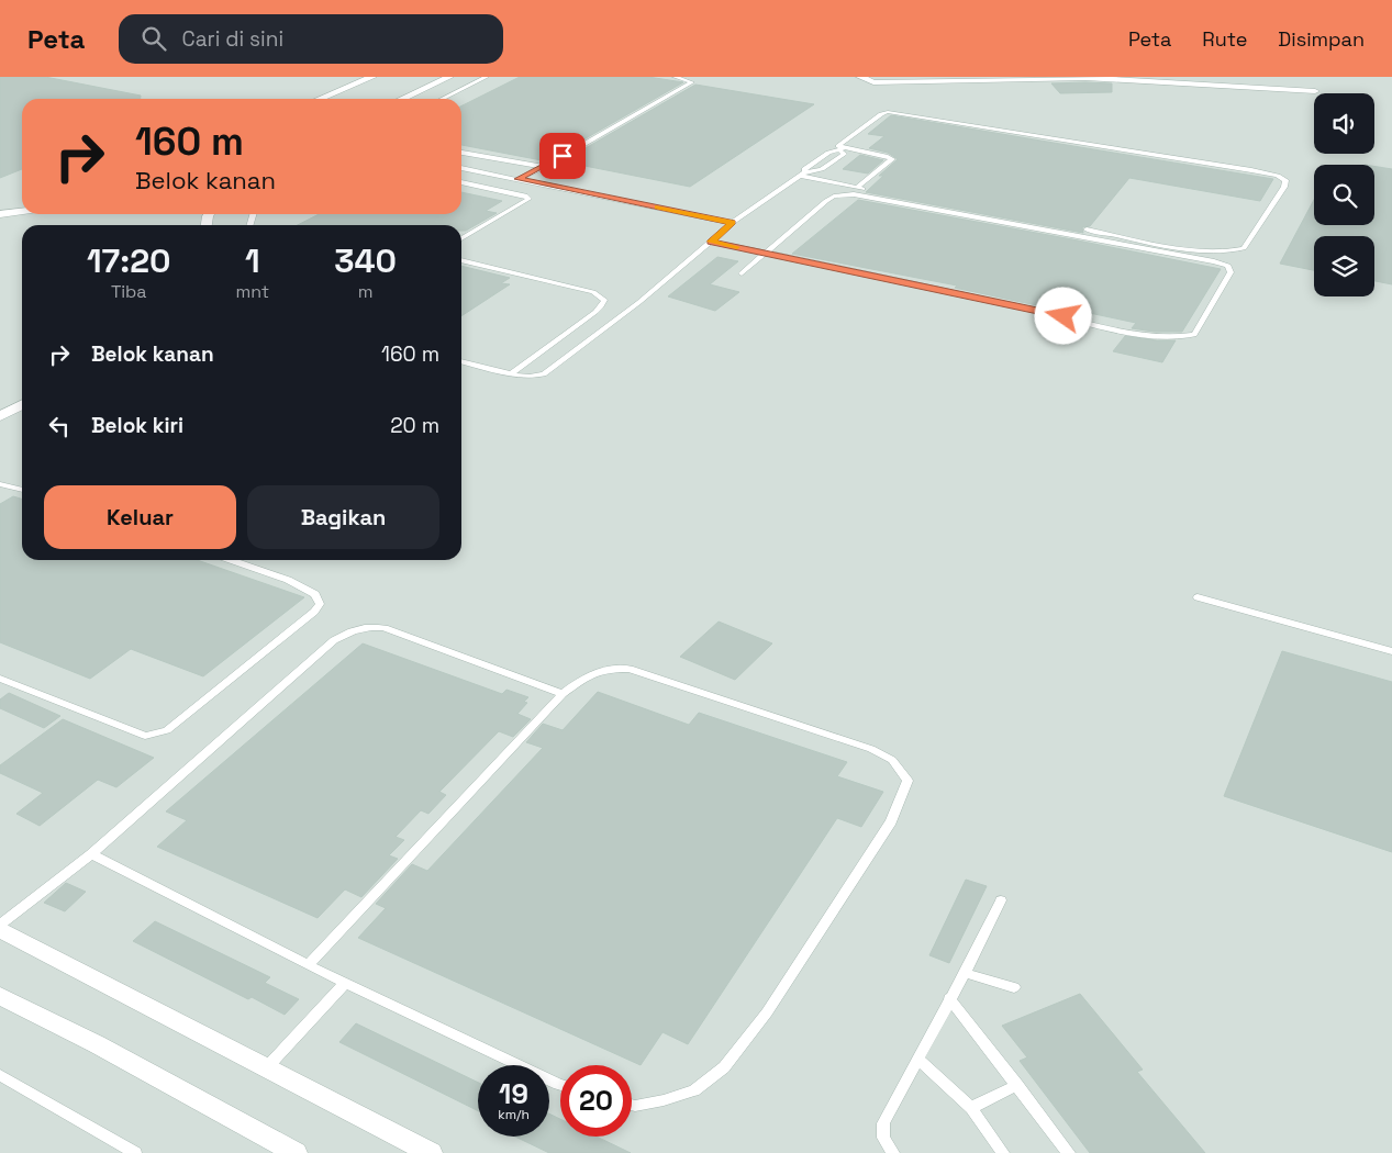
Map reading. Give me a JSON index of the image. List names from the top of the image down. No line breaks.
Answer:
{"page":{"header":"Peta","search":"Cari di sini","nav":["Peta","Rute","Disimpan"],"turn":["160 m","Belok kanan"],"eta":["17:20","Tiba","1","mnt","340","m"],"list":[{"name":"Belok kanan","value":"160 m"},{"name":"Belok kiri","value":"20 m"}],"buttons":["Keluar","Bagikan"],"speed":"19 km/h","limit":"20"}}
